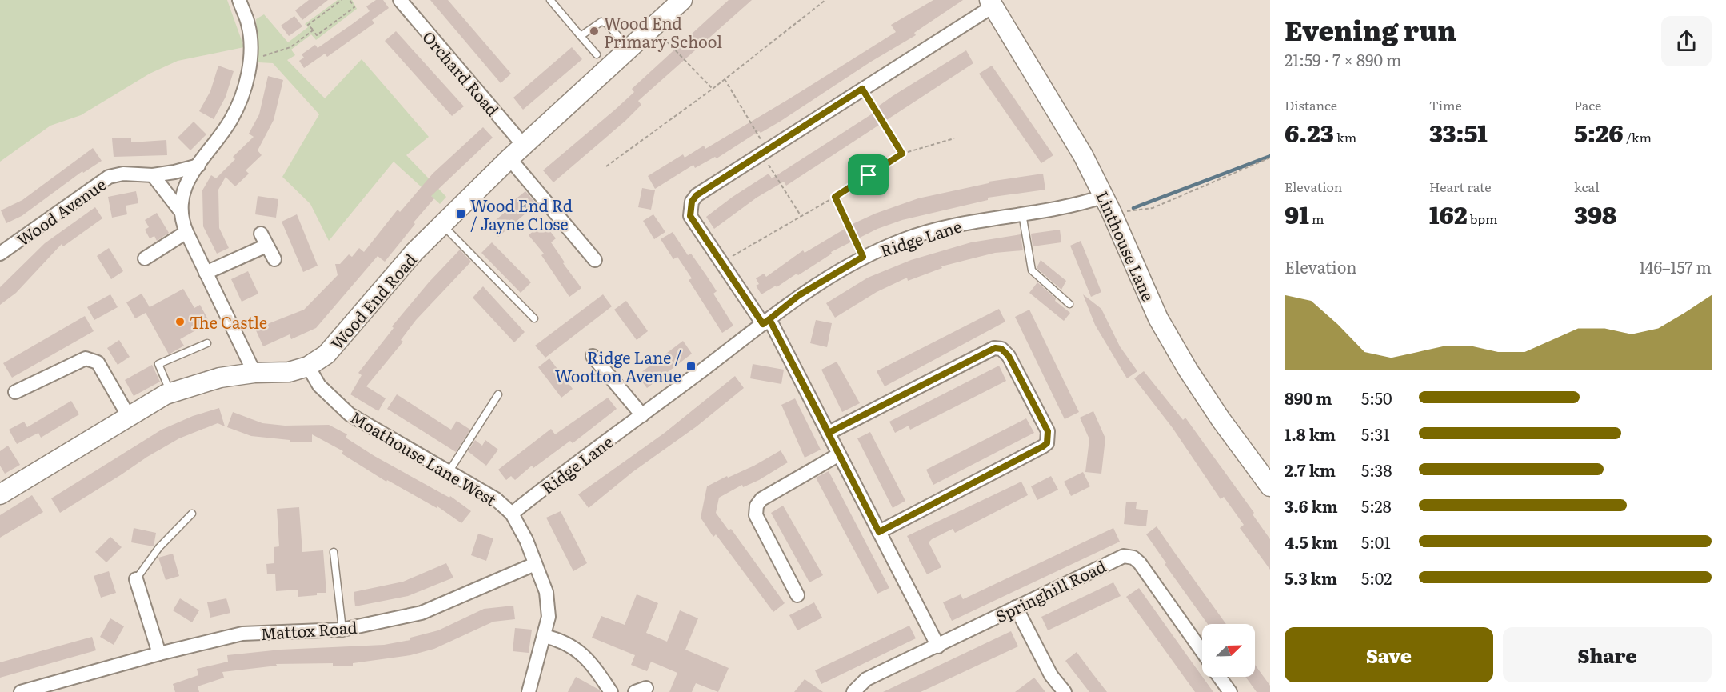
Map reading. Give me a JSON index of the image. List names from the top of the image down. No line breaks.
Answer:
{"streets":{"street":["Orchard Road","Wood Avenue","Ridge Lane","Linthouse Lane","Wood End Road","Moathouse Lane West","Springhill Road","Mattox Road"]},"crossings":[["Orchard Road","Wood End Road"],["Ridge Lane","Linthouse Lane"],["Ridge Lane","Moathouse Lane West"],["Wood End Road","Moathouse Lane West"],["Moathouse Lane West","Mattox Road"]],"places":{"other":["Wood End Primary School","The Castle"],"transit":["Wood End Rd / Jayne Close","Ridge Lane / Wootton Avenue"]},"north":"top right","page":{"heading":["Evening run","21:59 · 7 × 890 m"],"stats":[["Distance","6.23 km"],["Time","33:51"],["Pace","5:26 /km"],["Elevation","91 m"],["Heart rate","162 bpm"],["kcal","398"]],"chart":["Elevation","146–157 m"],"list":[{"name":"890 m","note":"5:50"},{"name":"1.8 km","note":"5:31"},{"name":"2.7 km","note":"5:38"},{"name":"3.6 km","note":"5:28"},{"name":"4.5 km","note":"5:01"},{"name":"5.3 km","note":"5:02"}],"buttons":["Save","Share"]}}
